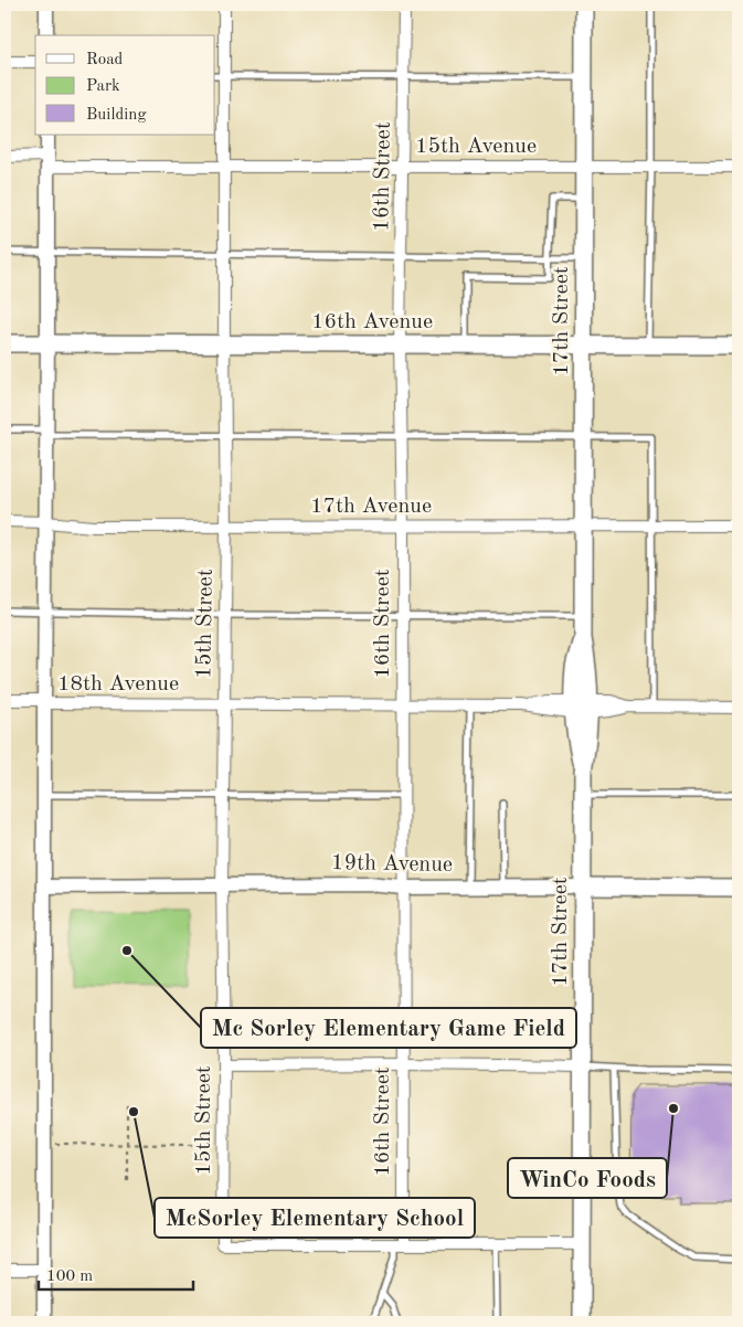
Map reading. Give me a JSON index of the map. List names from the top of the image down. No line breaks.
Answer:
{"streets":{"main road":["17th Street","16th Avenue","19th Avenue"],"street":["15th Avenue","16th Street","17th Avenue","15th Street","18th Avenue"]},"crossings":[["15th Avenue","16th Street"],["15th Avenue","17th Street"],["15th Avenue","15th Street"],["16th Street","16th Avenue"],["16th Street","17th Avenue"],["16th Street","15th Street"],["16th Street","18th Avenue"],["16th Street","19th Avenue"],["17th Street","16th Avenue"],["17th Street","17th Avenue"],["17th Street","18th Avenue"],["17th Street","19th Avenue"],["16th Avenue","15th Street"],["17th Avenue","15th Street"],["15th Street","18th Avenue"],["15th Street","19th Avenue"]],"places":["Mc Sorley Elementary Game Field","WinCo Foods","McSorley Elementary School"],"legend":["Road","Park","Building"],"scale_bar":"100 m"}
